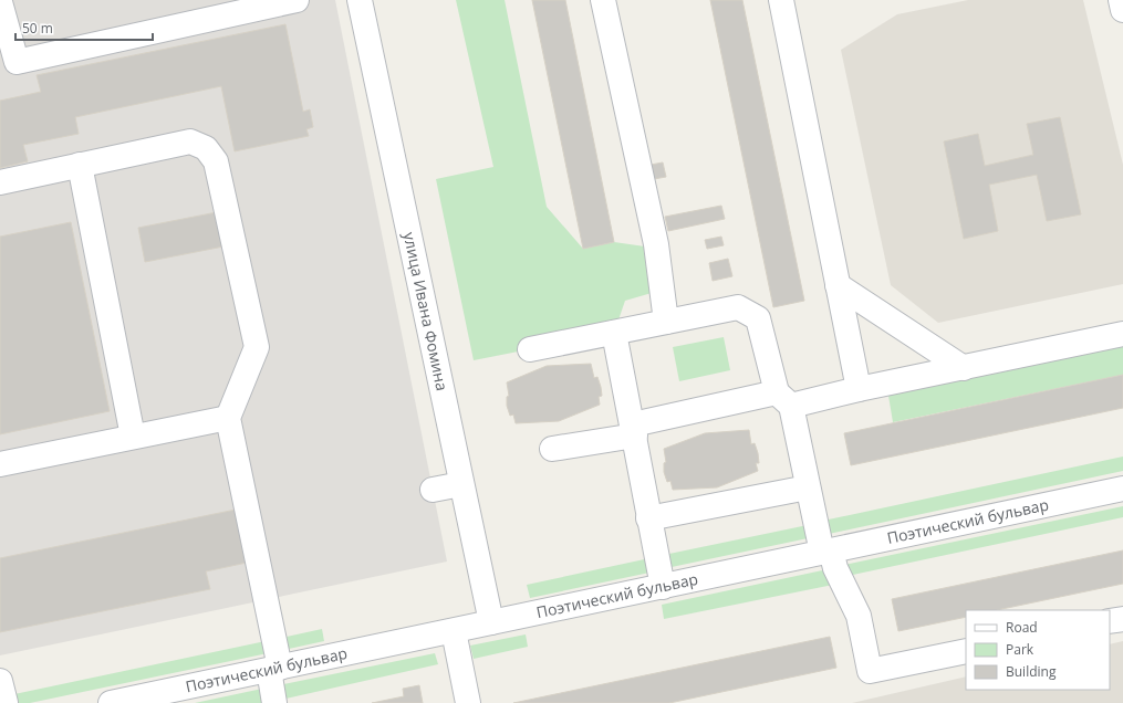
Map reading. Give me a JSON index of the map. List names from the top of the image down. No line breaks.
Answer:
{"streets":{"street":["улица Ивана Фомина","Поэтический бульвар"]},"crossings":[["улица Ивана Фомина","Поэтический бульвар"]],"legend":["Road","Park","Building"],"scale_bar":"50 m"}
